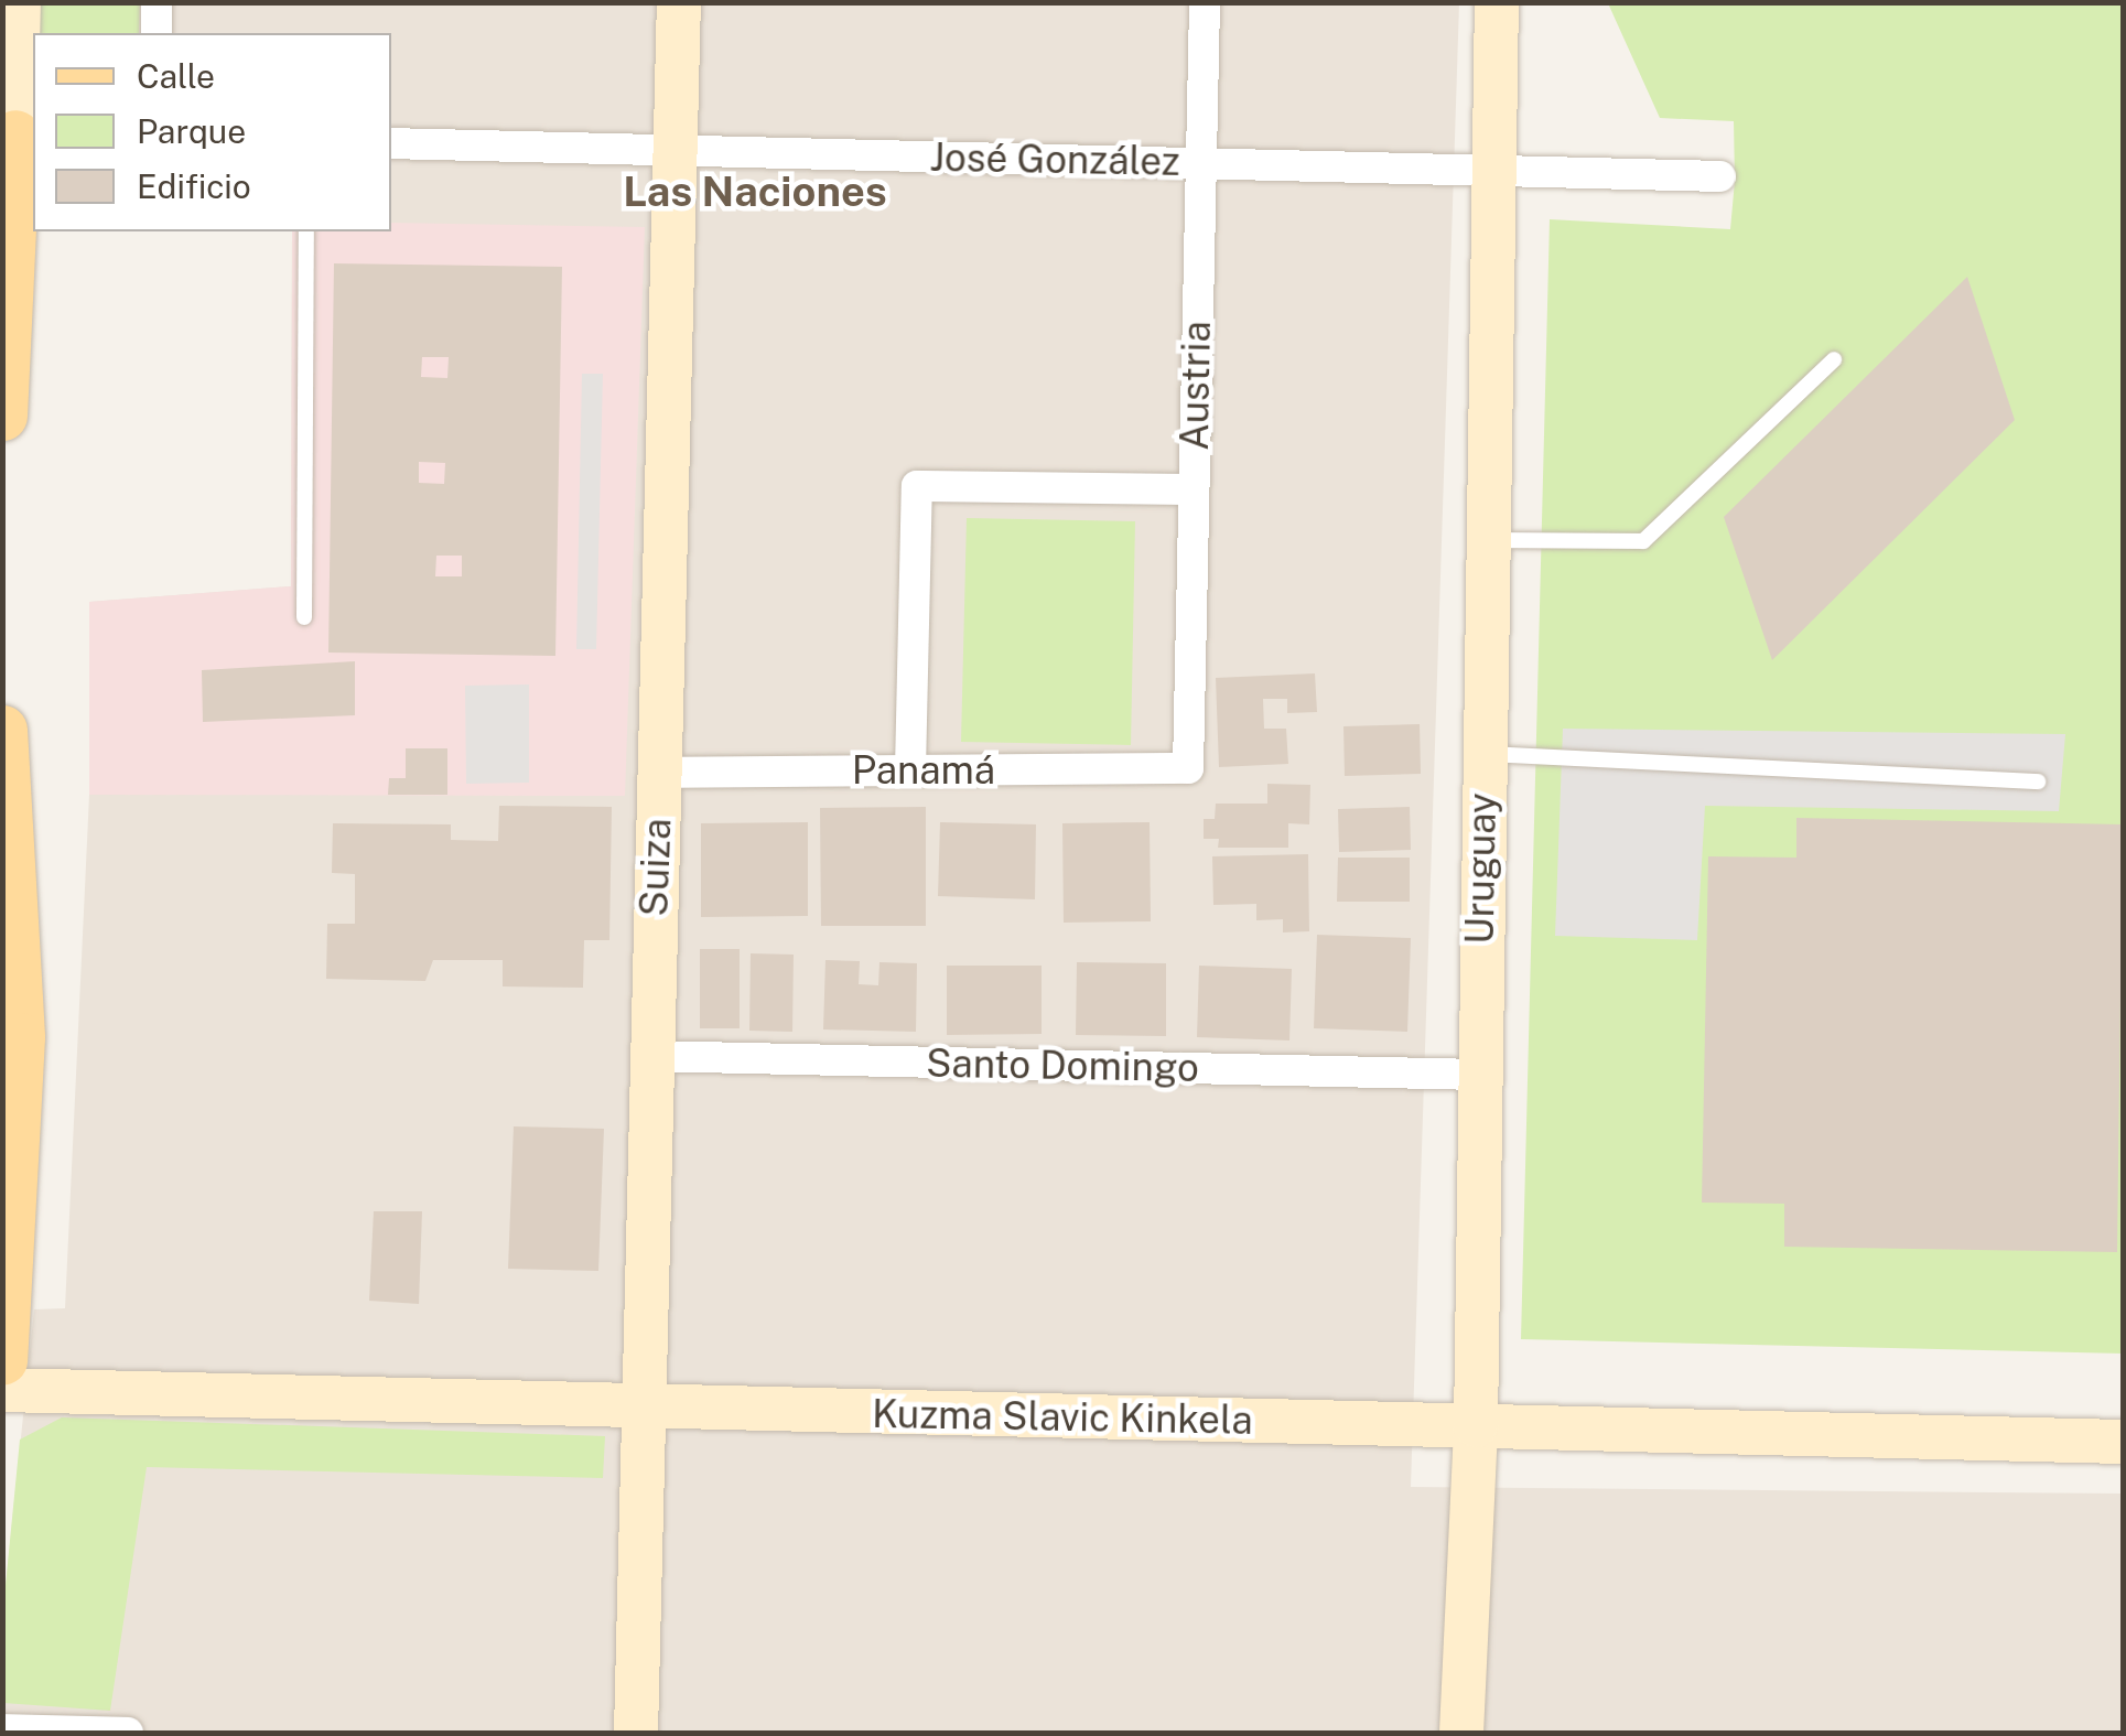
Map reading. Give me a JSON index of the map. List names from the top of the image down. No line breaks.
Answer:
{"streets":{"street":["José González","Austria","Panamá","Suiza","Uruguay","Santo Domingo","Kuzma Slavic Kinkela"]},"crossings":[["José González","Austria"],["José González","Suiza"],["José González","Uruguay"],["Austria","Panamá"],["Panamá","Suiza"],["Suiza","Santo Domingo"],["Suiza","Kuzma Slavic Kinkela"],["Uruguay","Santo Domingo"],["Uruguay","Kuzma Slavic Kinkela"]],"districts":["Las Naciones"],"legend":["Calle","Parque","Edificio"]}
